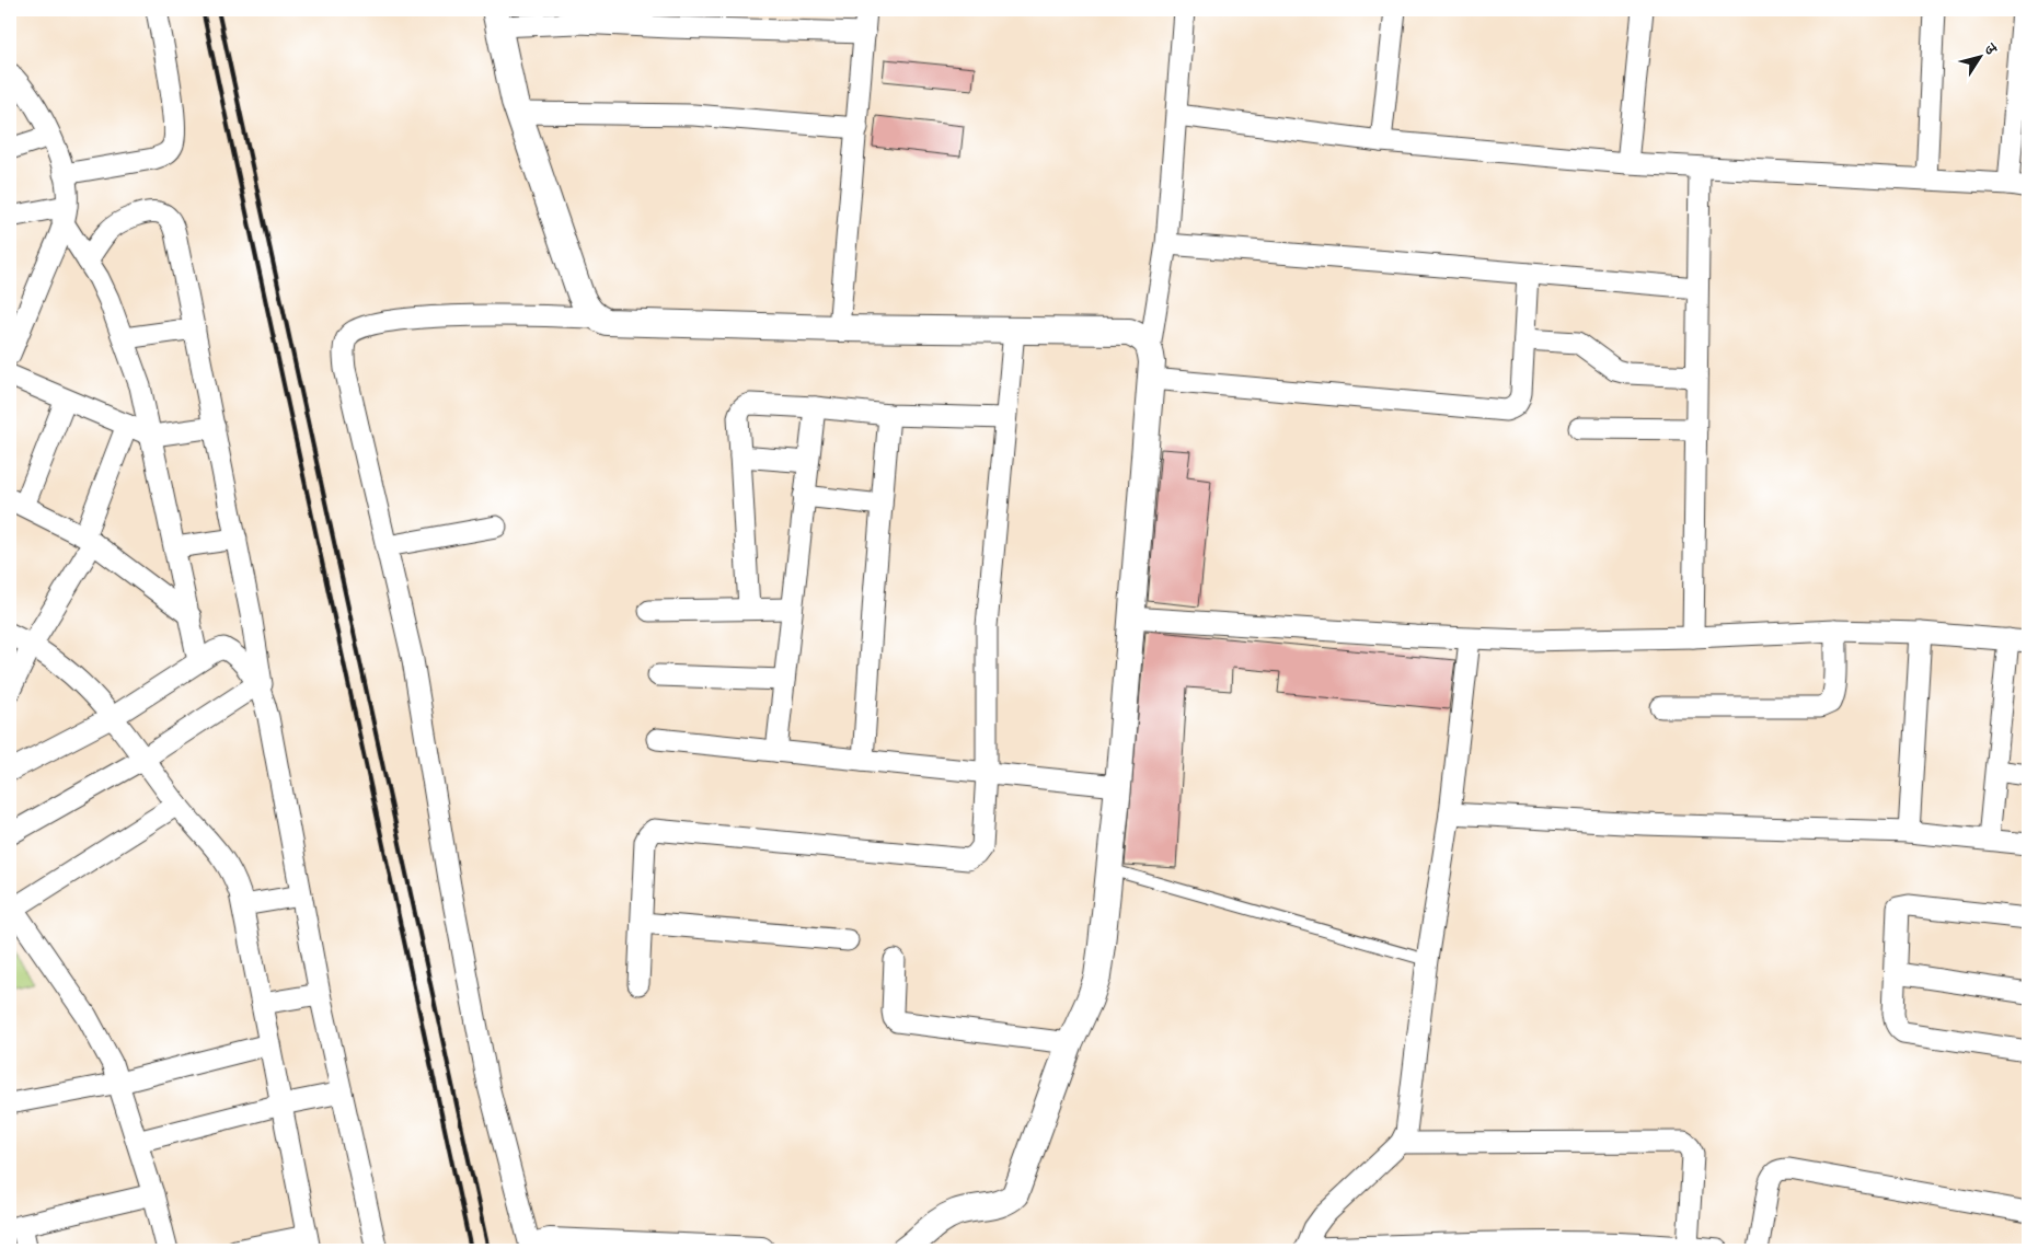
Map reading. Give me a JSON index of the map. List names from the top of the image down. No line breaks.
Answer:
{"north":"top right"}
